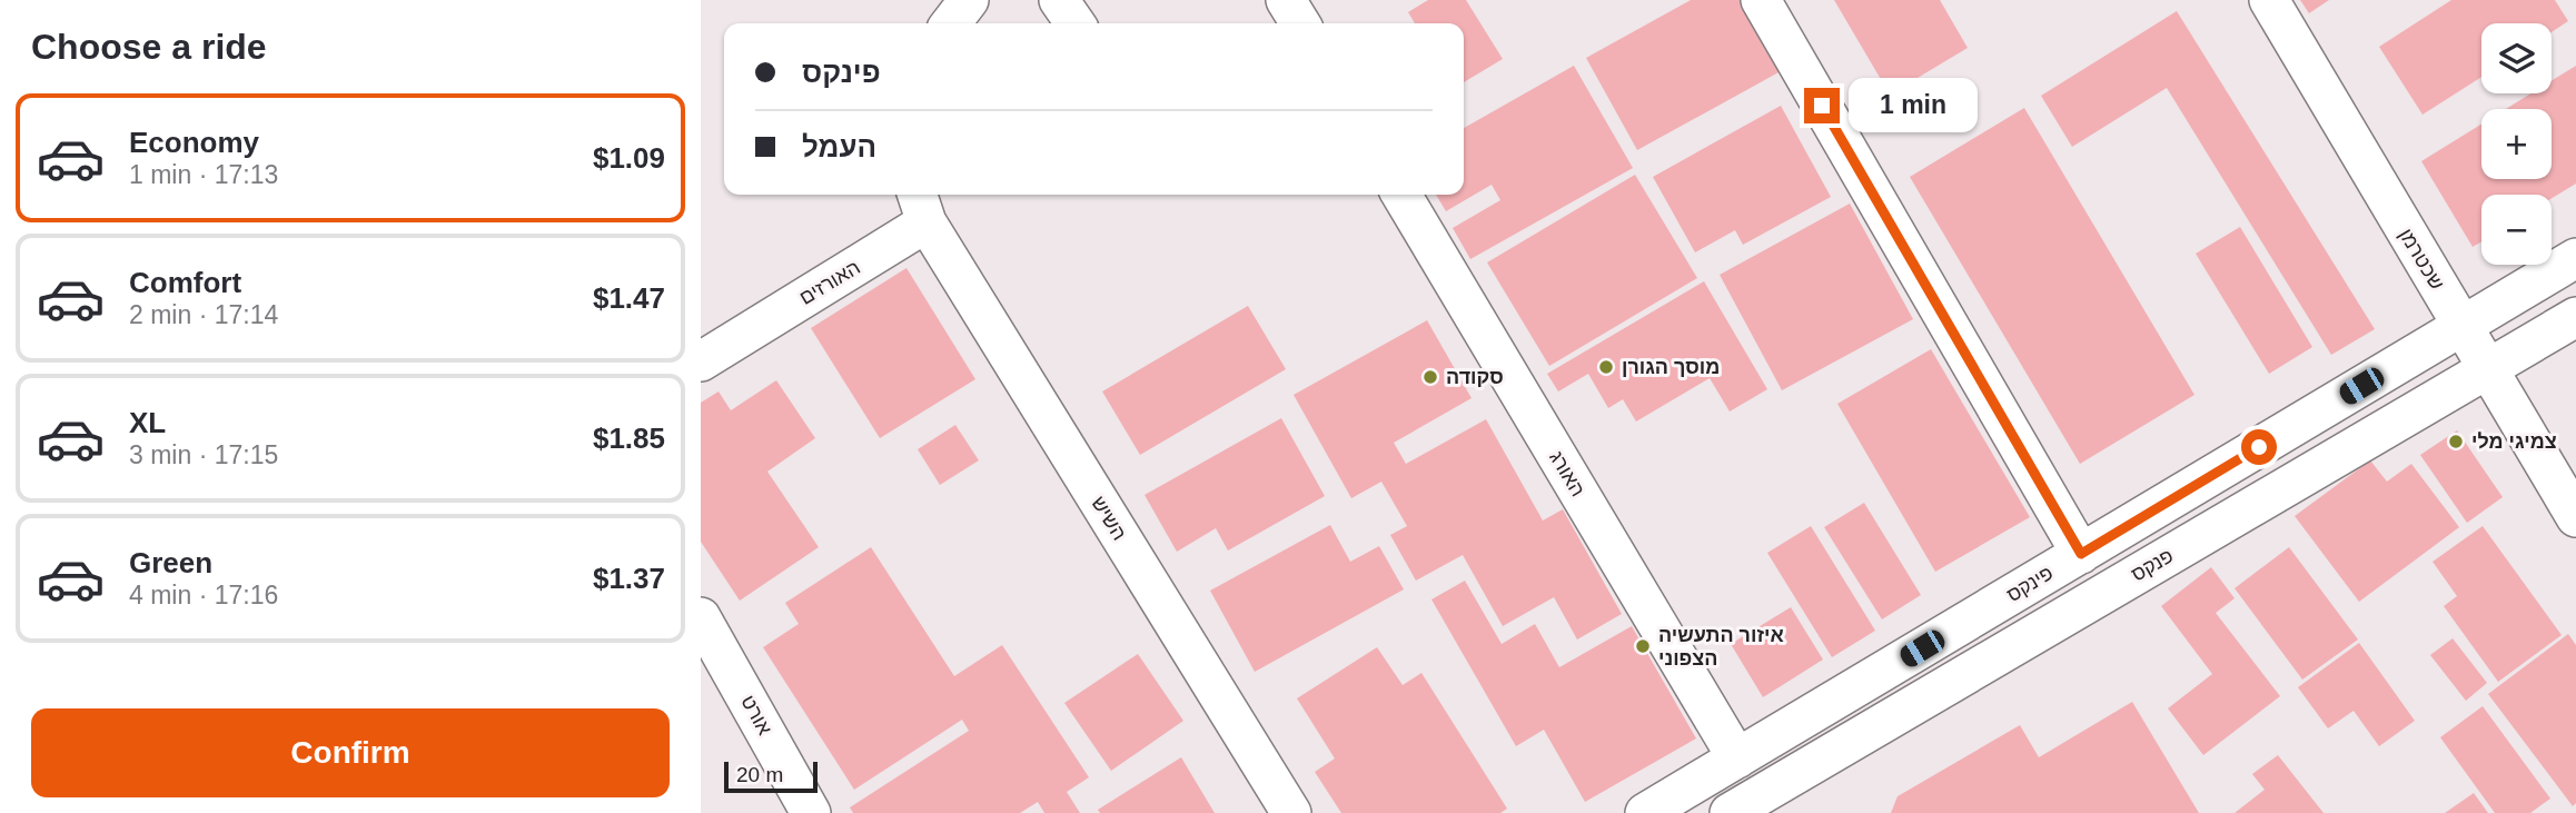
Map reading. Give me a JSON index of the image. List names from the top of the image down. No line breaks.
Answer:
{"streets":{"street":["שכטרמן","האורזים","האורג","השיש","פנקס","פינקס","אורט"]},"crossings":[["שכטרמן","פנקס"],["שכטרמן","פינקס"],["האורזים","השיש"],["האורג","פינקס"]],"places":["מוסך הגורן","סקודה","צמיגי מלי","איזור התעשיה הצפוני"],"scale_bar":"20 m","page":{"heading":"Choose a ride","map_buttons":["+","−"],"banner":["פינקס","העמל"],"bubble":"1 min","list":[{"name":"Economy","note":"1 min · 17:13","value":"$1.09"},{"name":"Comfort","note":"2 min · 17:14","value":"$1.47"},{"name":"XL","note":"3 min · 17:15","value":"$1.85"},{"name":"Green","note":"4 min · 17:16","value":"$1.37"}],"buttons":"Confirm","scale":"20 m"}}
